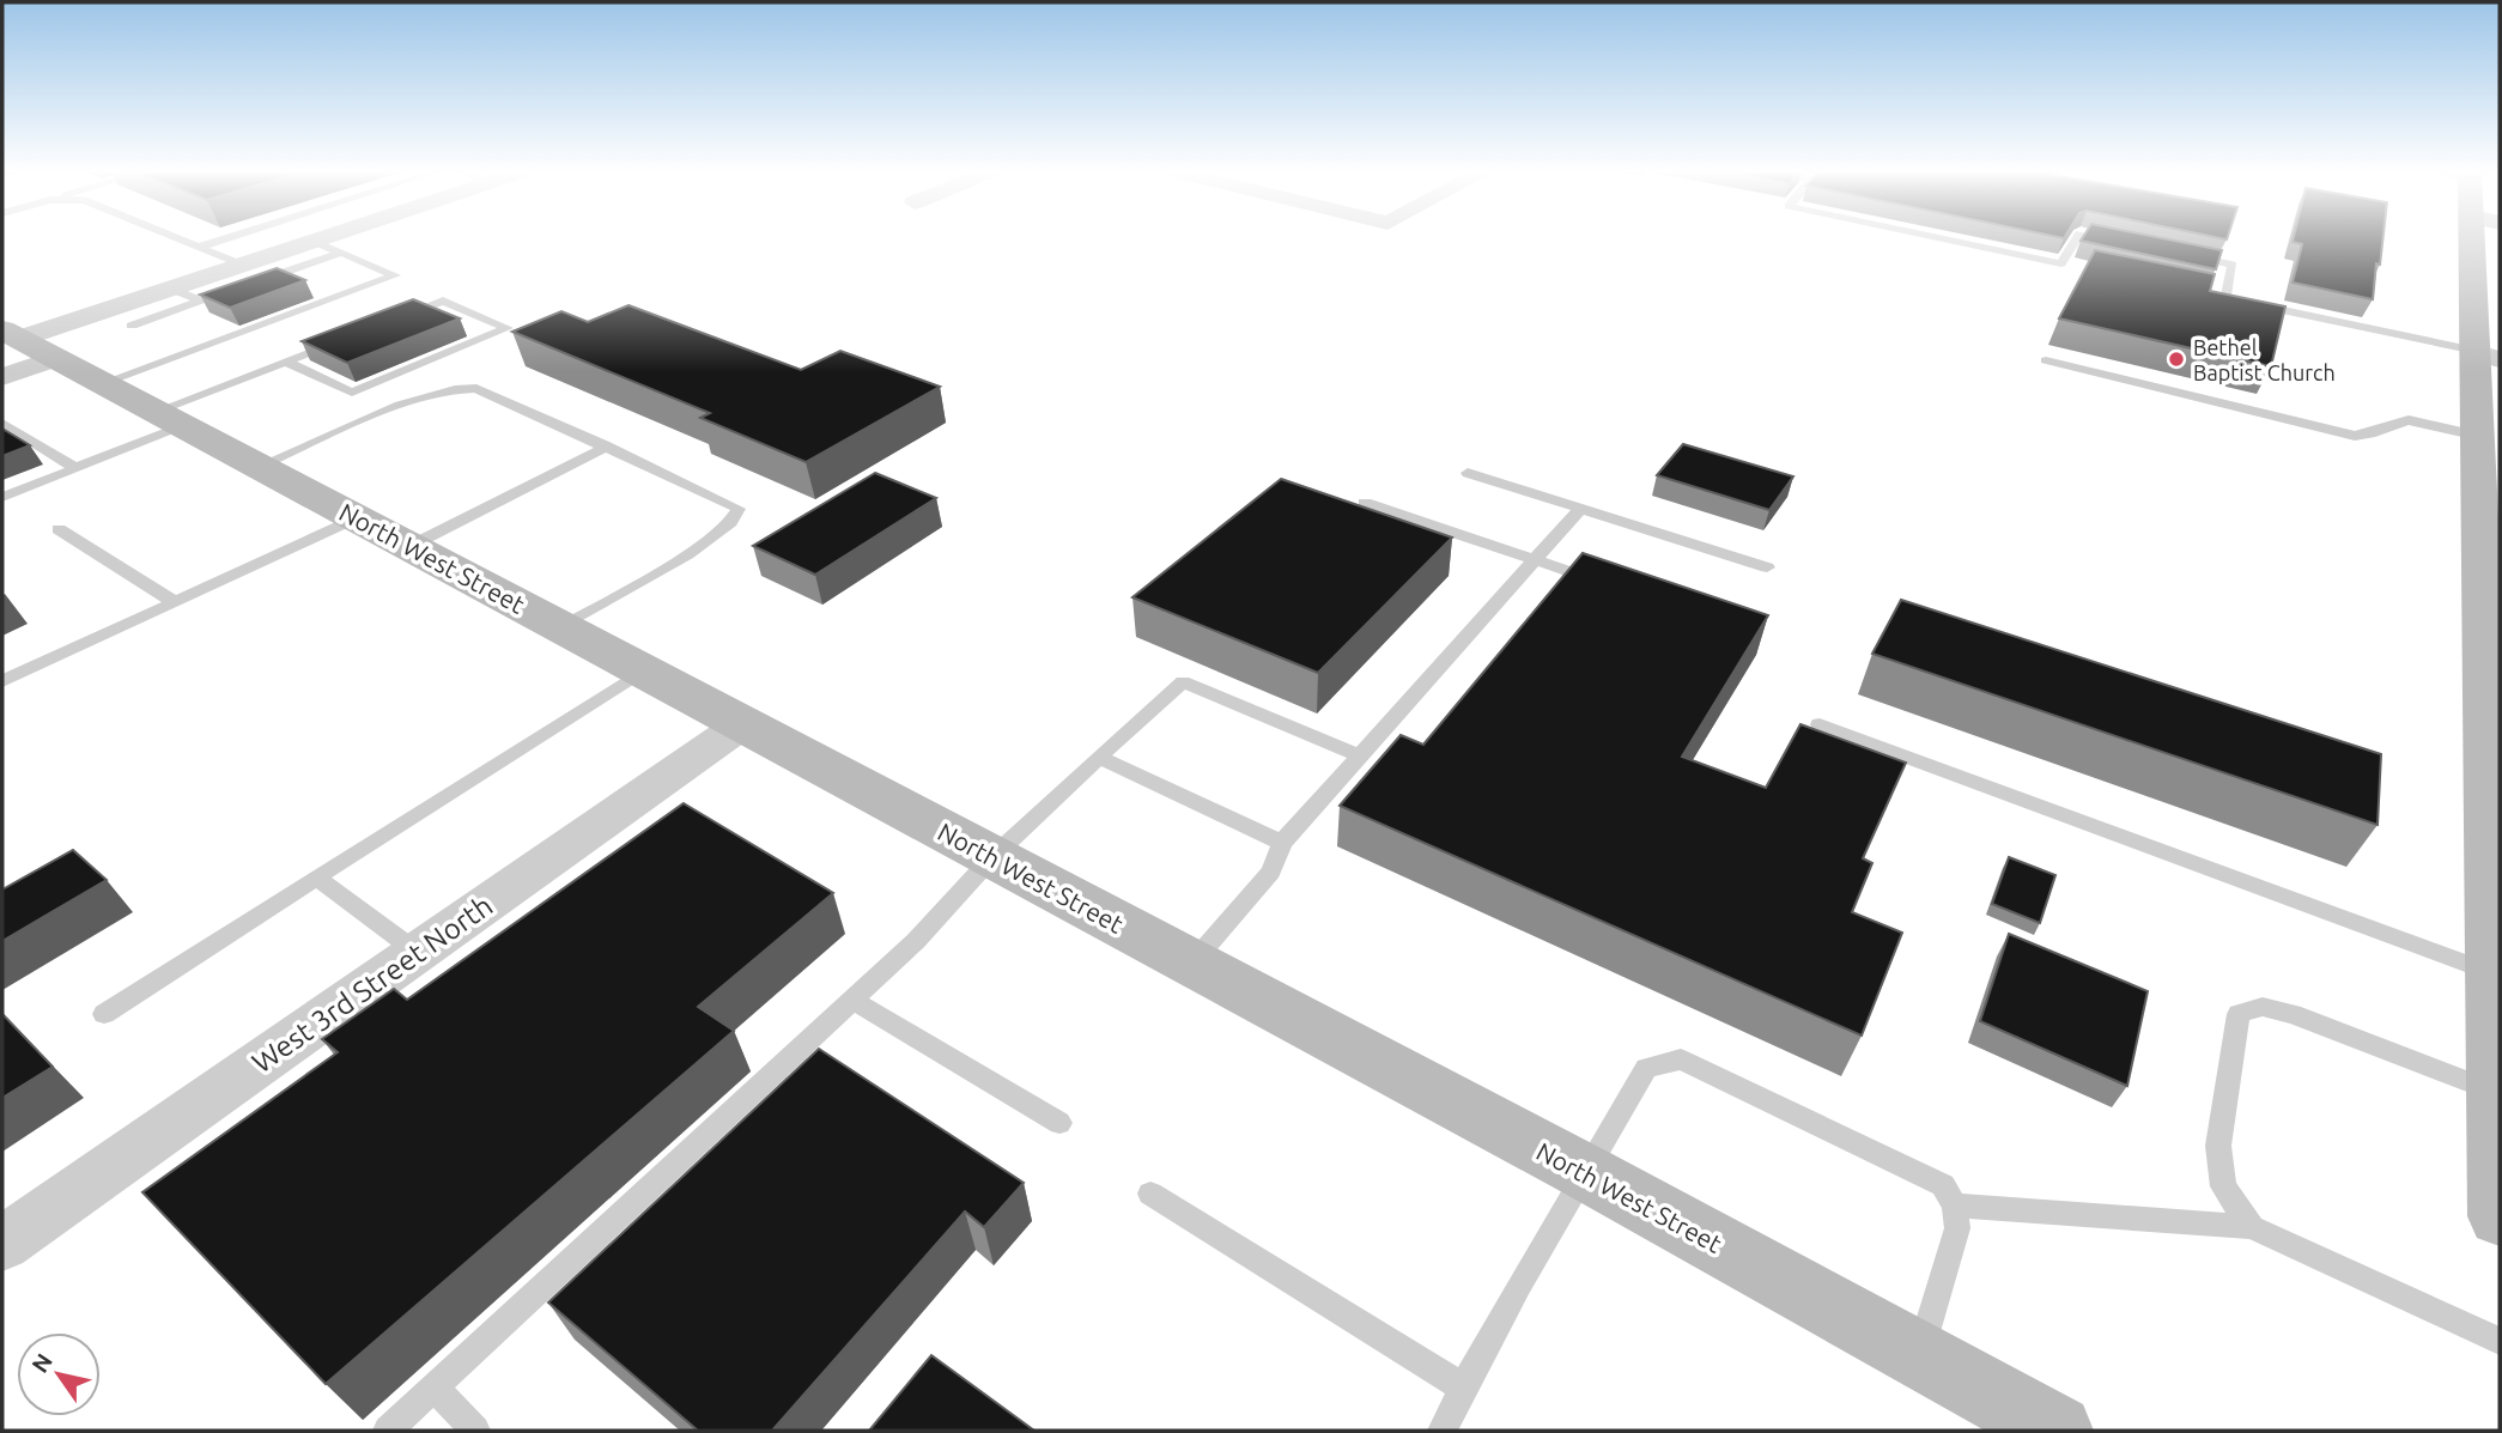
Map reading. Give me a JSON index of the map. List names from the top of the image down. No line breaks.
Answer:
{"streets":{"main road":["North West Street"],"street":["West 3rd Street North"]},"crossings":[["North West Street","West 3rd Street North"]],"places":["Bethel Baptist Church"],"north":"top left"}
